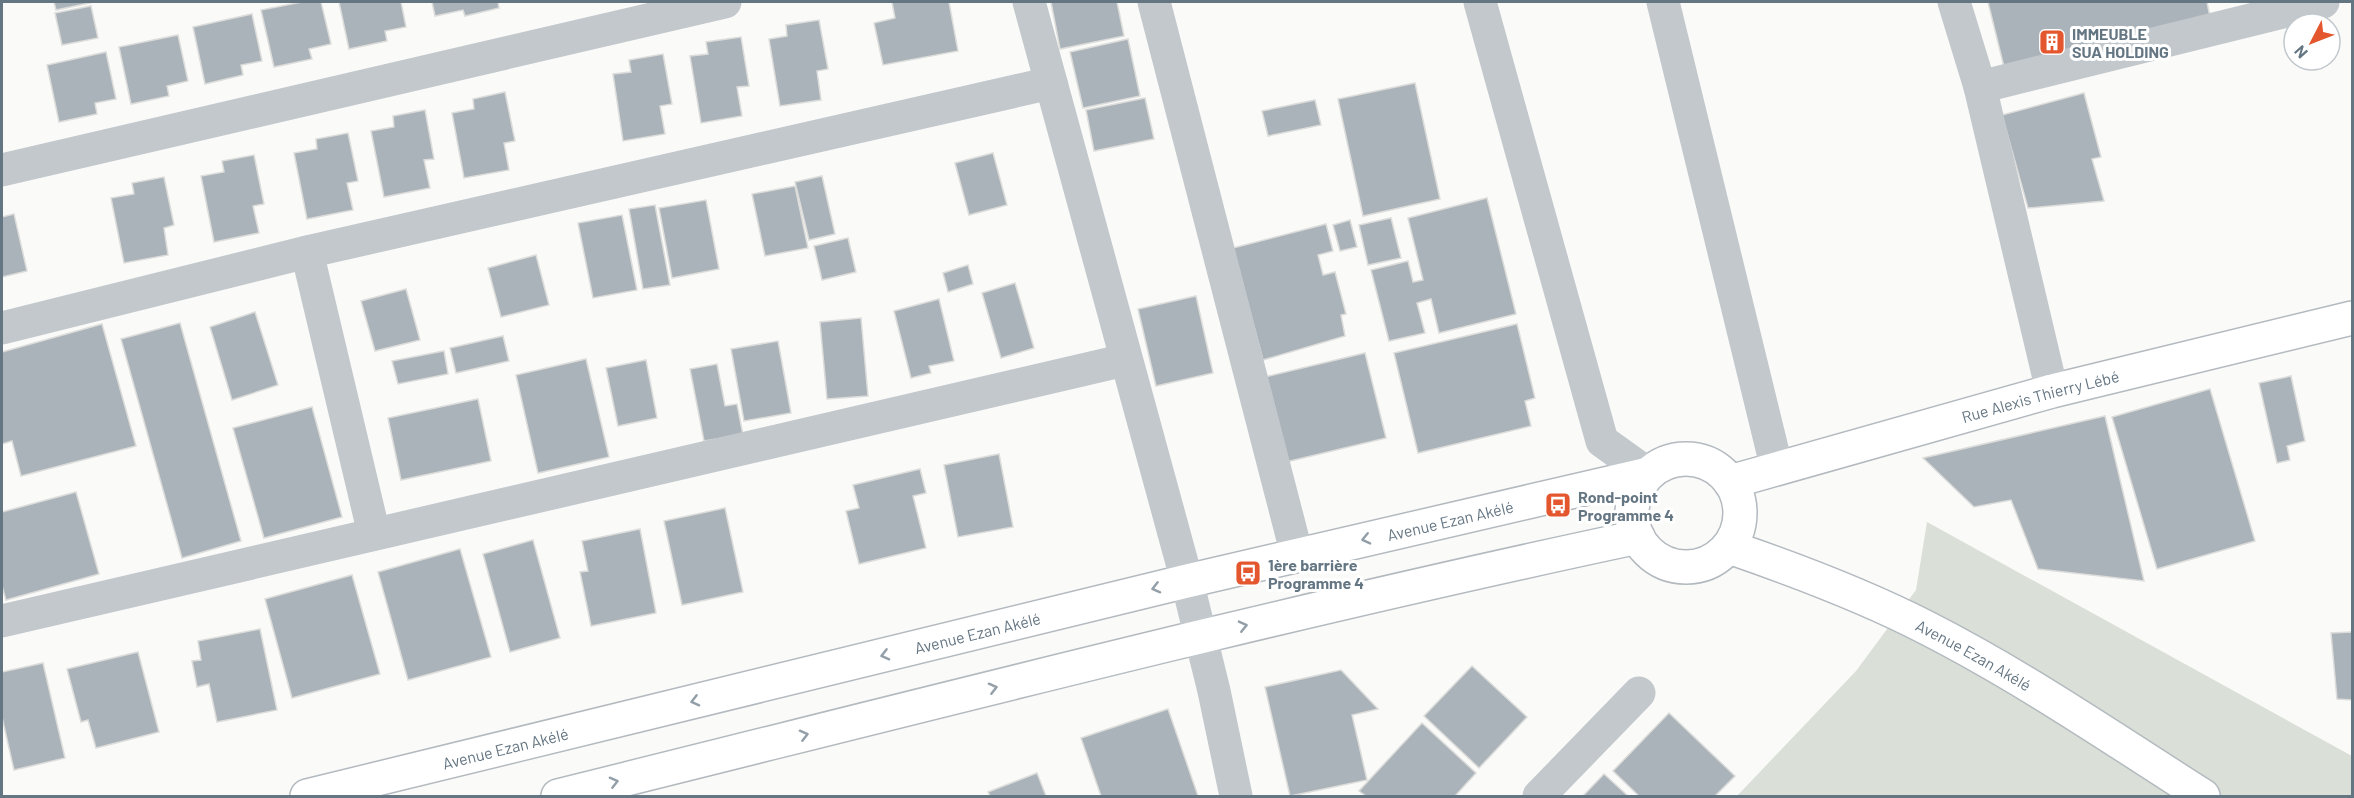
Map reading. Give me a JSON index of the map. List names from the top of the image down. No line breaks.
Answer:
{"streets":{"main road":["Rue Alexis Thierry Lébé","Avenue Ezan Akélé"]},"crossings":[["Rue Alexis Thierry Lébé","Avenue Ezan Akélé"]],"places":{"building":["IMMEUBLE SUA HOLDING"],"bus stop":["Rond-point Programme 4","1ère barrière Programme 4"]},"north":"bottom left"}
